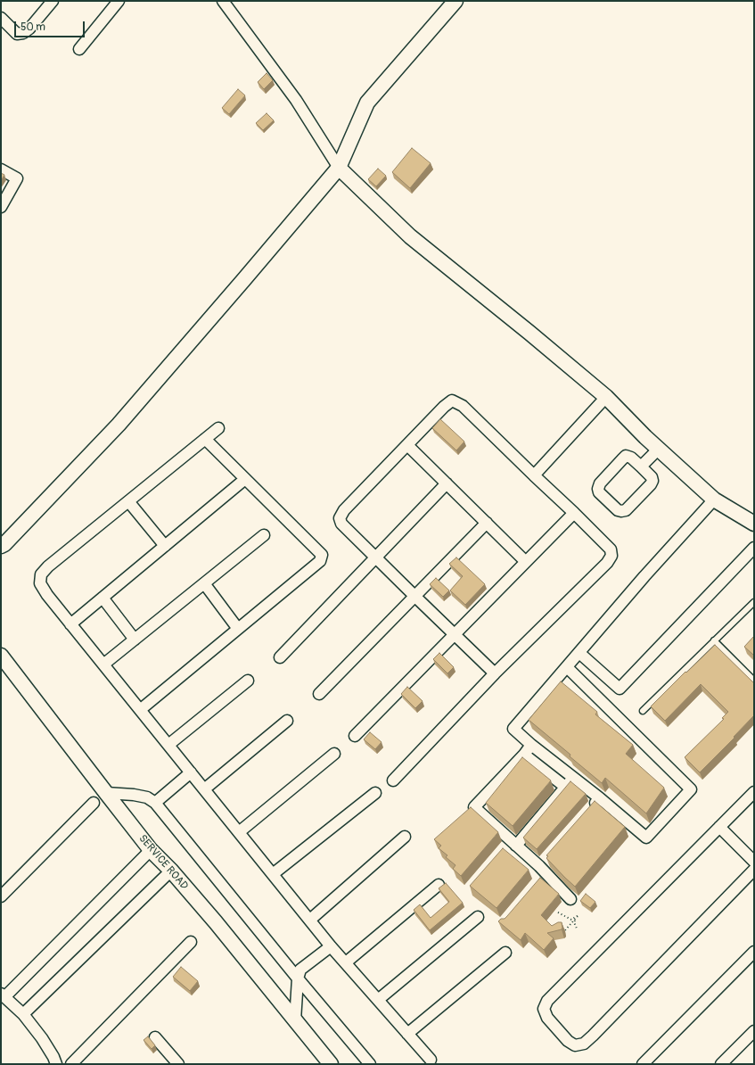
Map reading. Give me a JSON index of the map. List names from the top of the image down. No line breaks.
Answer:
{"streets":{"street":["SERVICE ROAD"]},"scale_bar":"50 m"}
